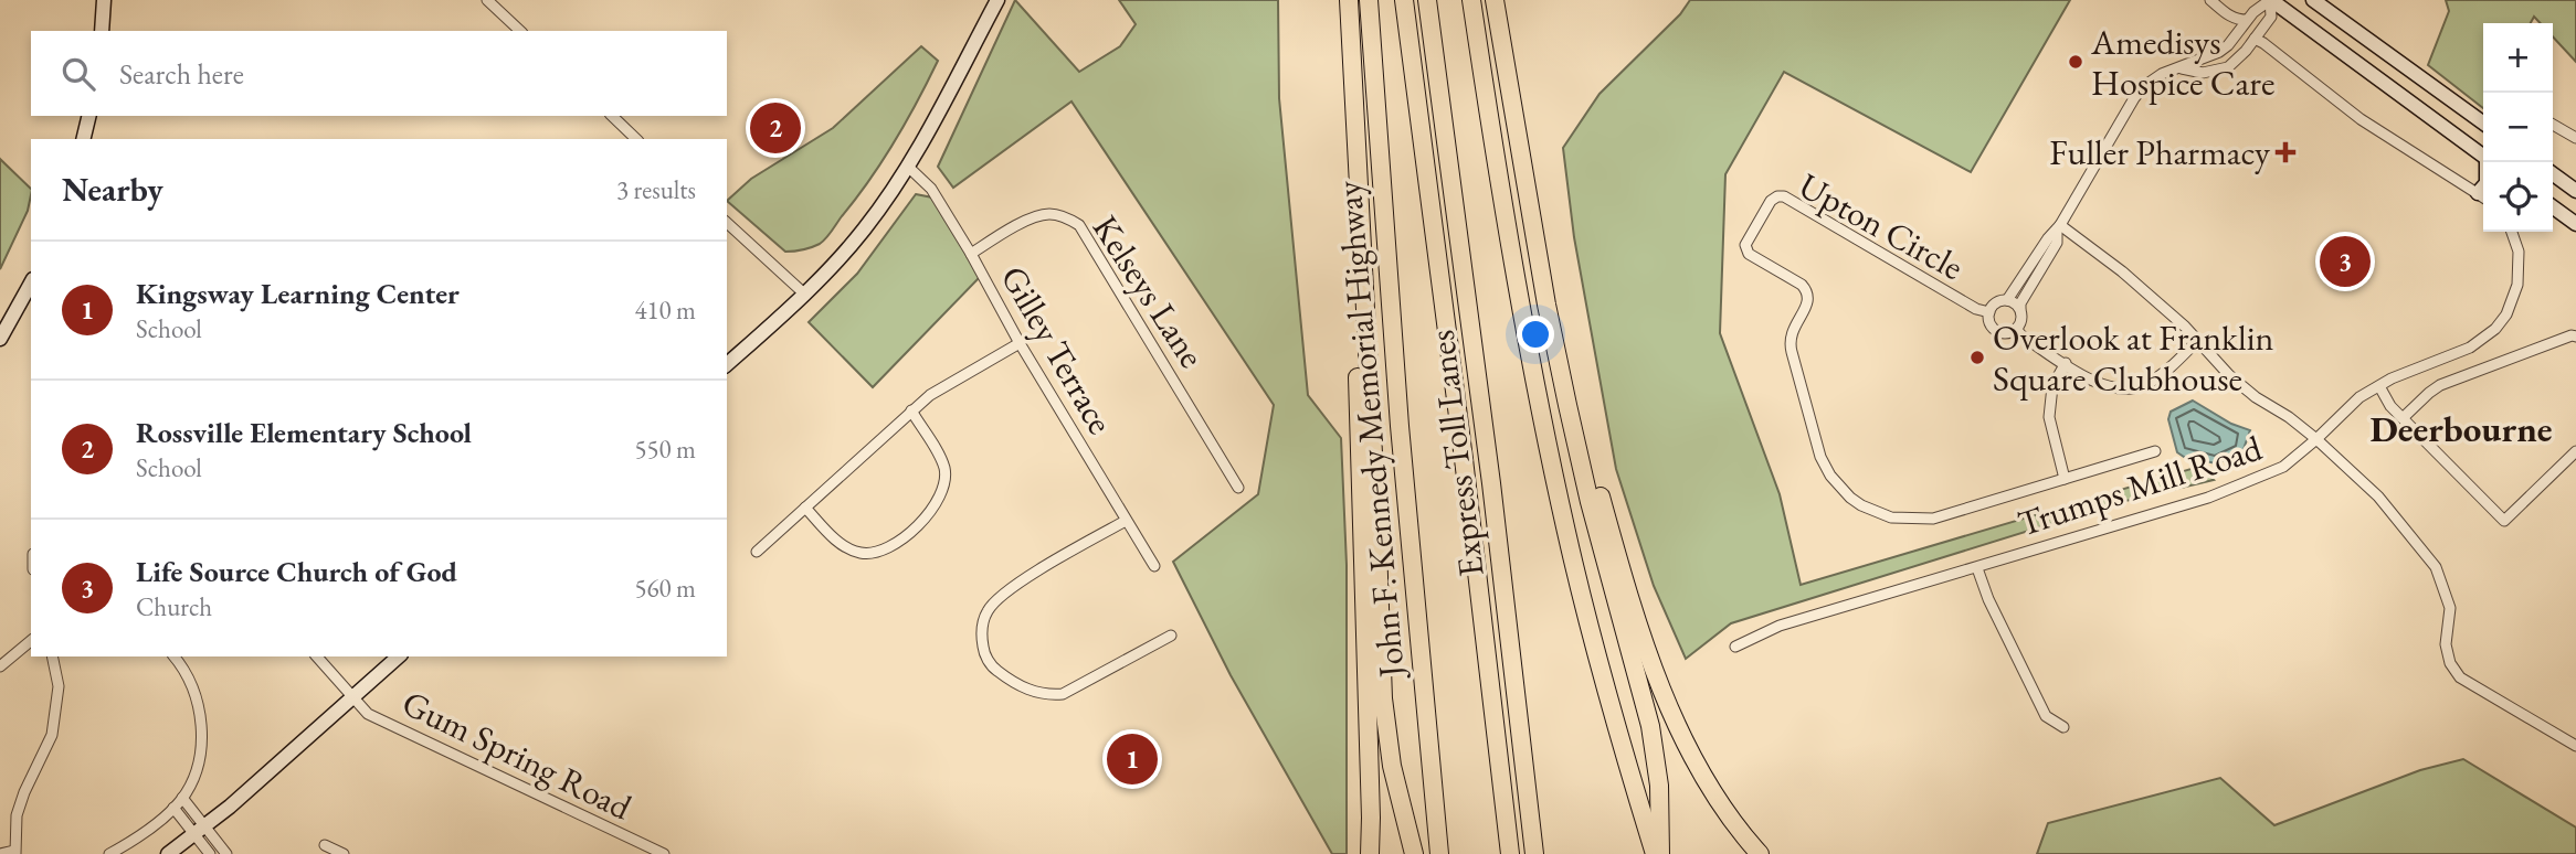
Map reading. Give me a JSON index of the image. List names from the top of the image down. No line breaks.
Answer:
{"streets":{"highway":["John F. Kennedy Memorial Highway","Express Toll Lanes"],"street":["Upton Circle","Kelseys Lane","Gilley Terrace","Trumps Mill Road","Gum Spring Road"]},"crossings":[["Kelseys Lane","Gilley Terrace"]],"districts":["Deerbourne"],"places":{"other":["Amedisys Hospice Care","Overlook at Franklin Square Clubhouse"],"health":["Fuller Pharmacy"]},"page":{"map_buttons":["+","−"],"search":"Search here","pins":["2","3","1"],"heading":["Nearby","3 results"],"list":[{"mark":"1","name":"Kingsway Learning Center","note":"School","value":"410 m"},{"mark":"2","name":"Rossville Elementary School","note":"School","value":"550 m"},{"mark":"3","name":"Life Source Church of God","note":"Church","value":"560 m"}]}}
